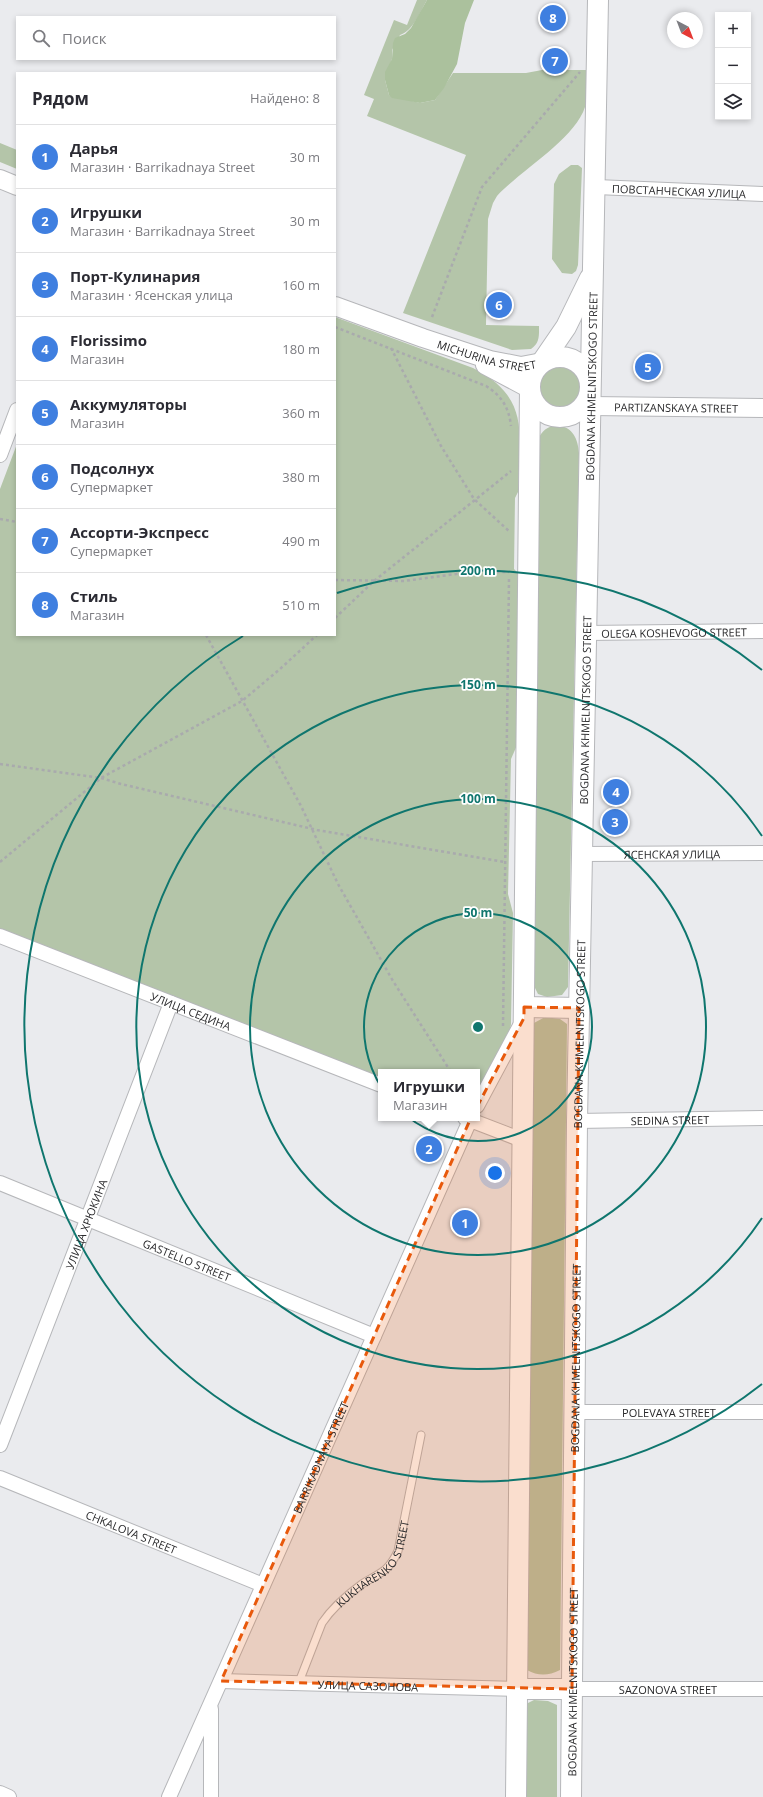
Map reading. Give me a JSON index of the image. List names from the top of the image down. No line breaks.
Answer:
{"streets":{"main road":["BOGDANA KHMELNITSKOGO STREET"],"street":["ПОВСТАНЧЕСКАЯ УЛИЦА","MICHURINA STREET","PARTIZANSKAYA STREET","OLEGA KOSHEVOGO STREET","ЯСЕНСКАЯ УЛИЦА","УЛИЦА СЕДИНА","SEDINA STREET","УЛИЦА ХРЮКИНА","GASTELLO STREET","POLEVAYA STREET","BARRIKADNAYA STREET","CHKALOVA STREET","УЛИЦА САЗОНОВА","SAZONOVA STREET"],"lane":["KUKHARENKO STREET"]},"crossings":[["ПОВСТАНЧЕСКАЯ УЛИЦА","BOGDANA KHMELNITSKOGO STREET"],["MICHURINA STREET","BOGDANA KHMELNITSKOGO STREET"],["MICHURINA STREET","PARTIZANSKAYA STREET"],["BOGDANA KHMELNITSKOGO STREET","PARTIZANSKAYA STREET"],["BOGDANA KHMELNITSKOGO STREET","OLEGA KOSHEVOGO STREET"],["BOGDANA KHMELNITSKOGO STREET","ЯСЕНСКАЯ УЛИЦА"],["BOGDANA KHMELNITSKOGO STREET","SEDINA STREET"],["BOGDANA KHMELNITSKOGO STREET","POLEVAYA STREET"],["BOGDANA KHMELNITSKOGO STREET","SAZONOVA STREET"],["УЛИЦА СЕДИНА","УЛИЦА ХРЮКИНА"],["УЛИЦА ХРЮКИНА","GASTELLO STREET"],["GASTELLO STREET","BARRIKADNAYA STREET"],["BARRIKADNAYA STREET","CHKALOVA STREET"],["BARRIKADNAYA STREET","УЛИЦА САЗОНОВА"],["KUKHARENKO STREET","УЛИЦА САЗОНОВА"]],"north":"bottom right","page":{"pins":["8","7","6","5","4","3","2","1"],"map_buttons":["+","−"],"search":"Поиск","heading":["Рядом","Найдено: 8"],"list":[{"mark":"1","name":"Дарья","note":"Магазин · Barrikadnaya Street","value":"30 m"},{"mark":"2","name":"Игрушки","note":"Магазин · Barrikadnaya Street","value":"30 m"},{"mark":"3","name":"Порт-Кулинария","note":"Магазин · Ясенская улица","value":"160 m"},{"mark":"4","name":"Florissimo","note":"Магазин","value":"180 m"},{"mark":"5","name":"Аккумуляторы","note":"Магазин","value":"360 m"},{"mark":"6","name":"Подсолнух","note":"Супермаркет","value":"380 m"},{"mark":"7","name":"Ассорти-Экспресс","note":"Супермаркет","value":"490 m"},{"mark":"8","name":"Стиль","note":"Магазин","value":"510 m"}],"popup":["Игрушки","Магазин"]},"rings":["200 m","150 m","100 m","50 m"]}
